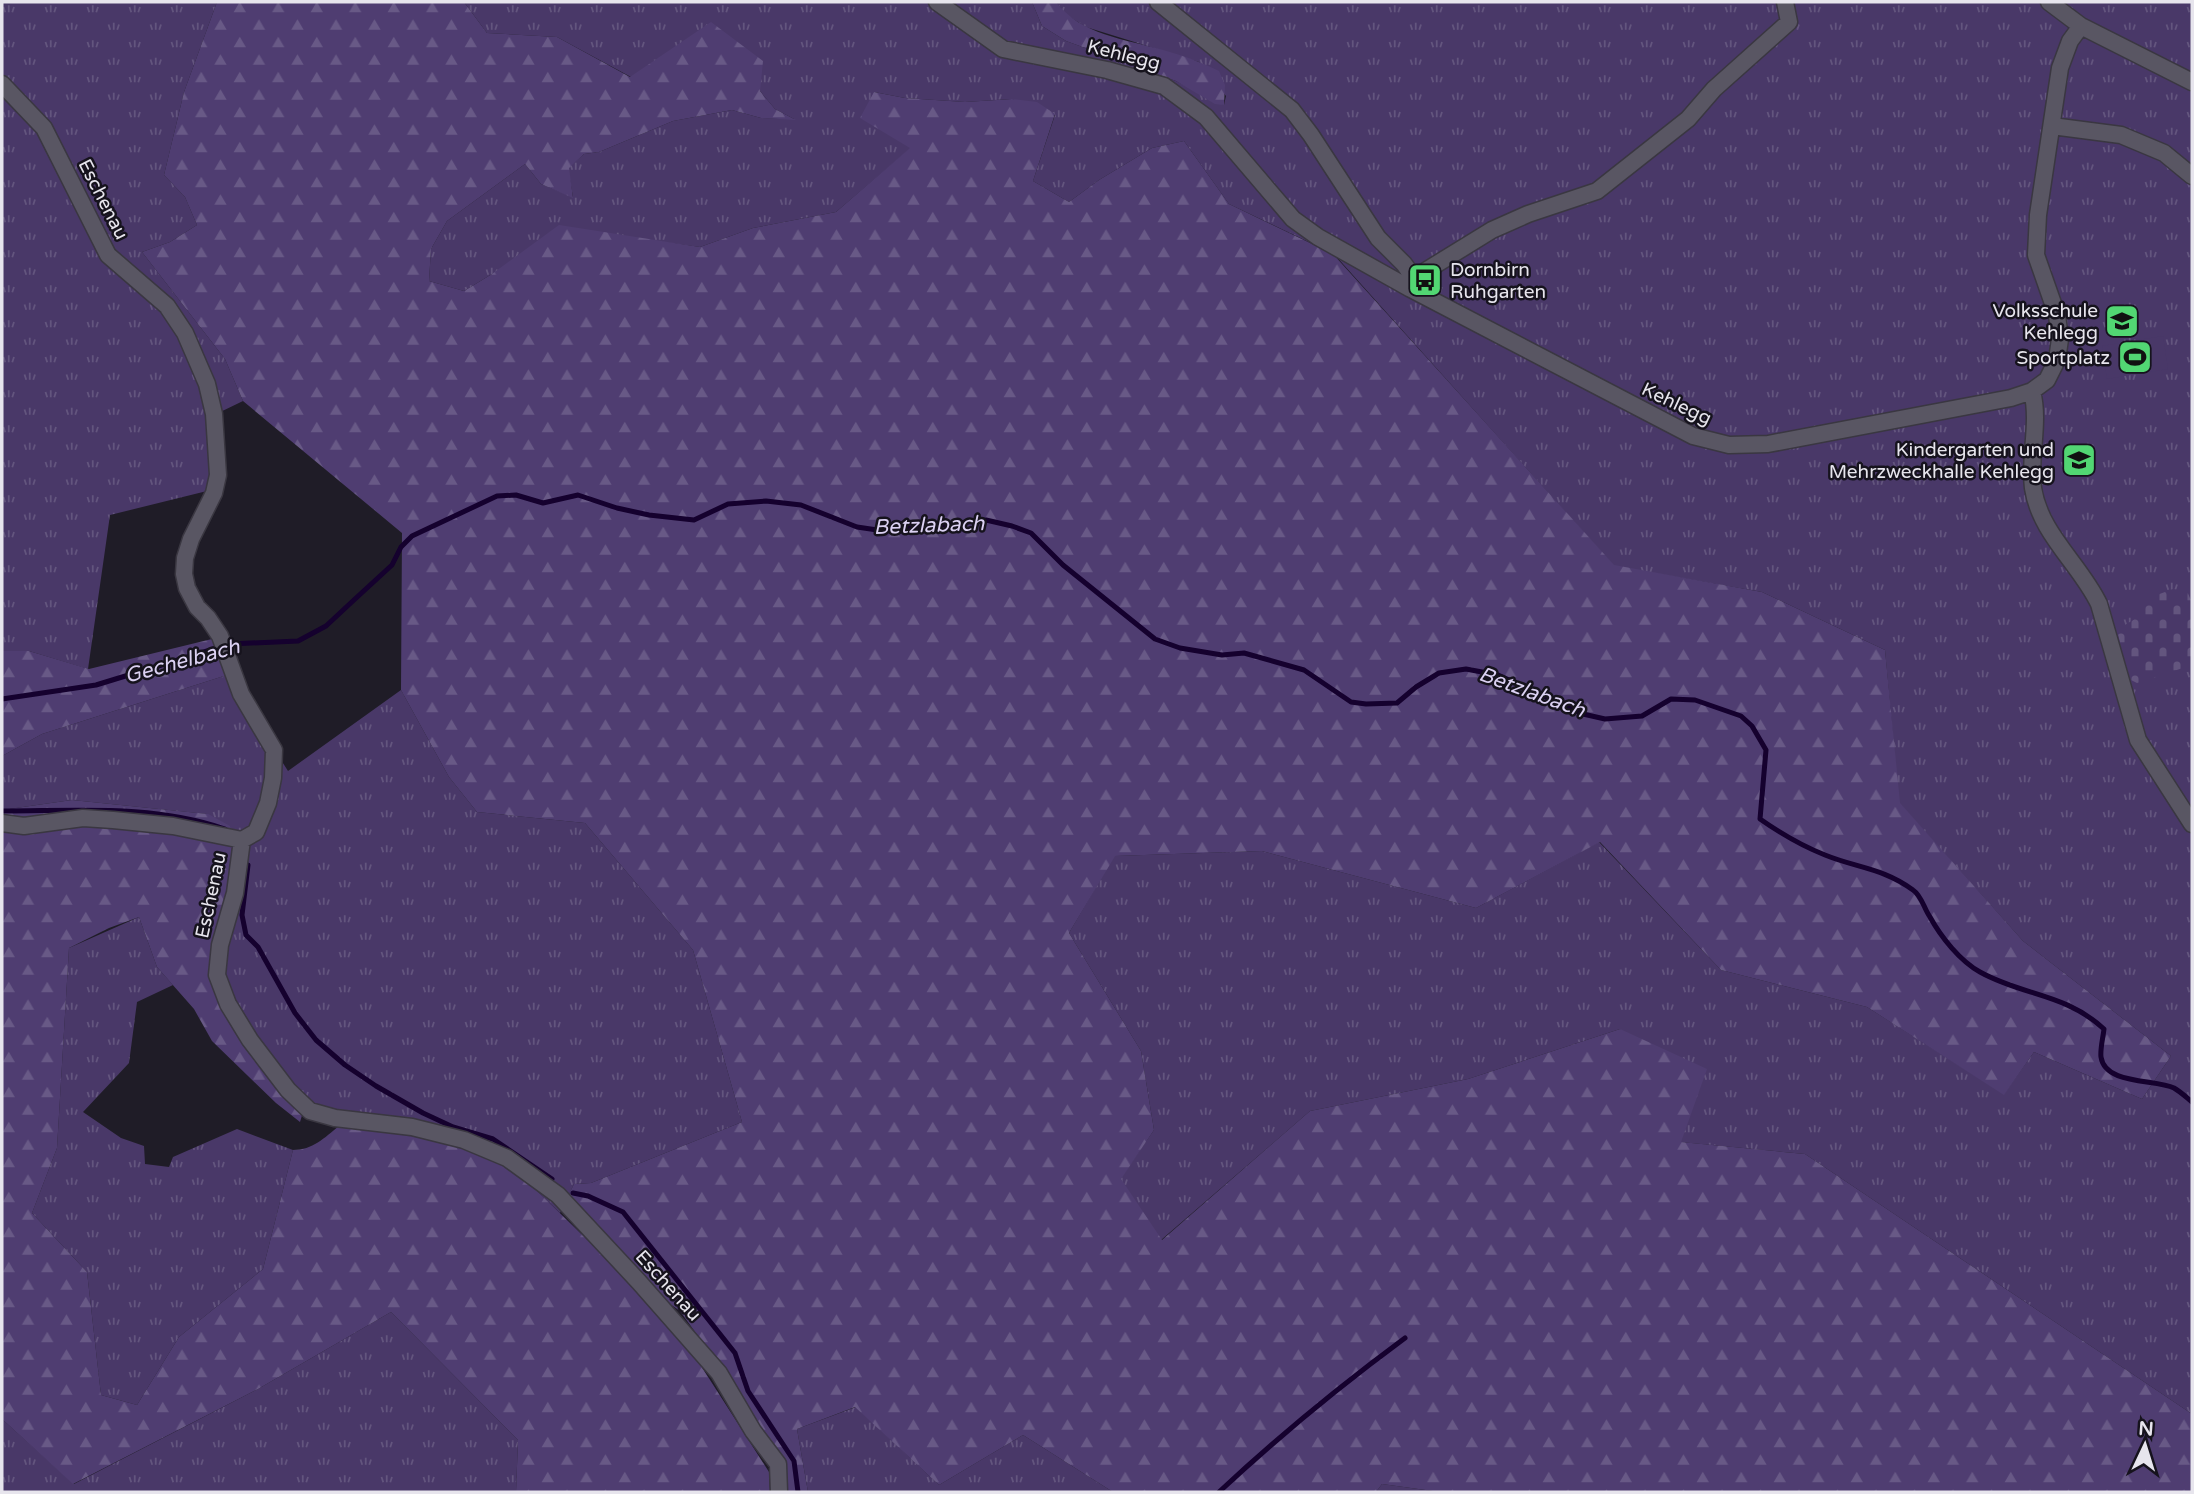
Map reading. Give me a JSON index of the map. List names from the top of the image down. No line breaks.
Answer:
{"streets":{"street":["Kehlegg","Eschenau"]},"water":["Betzlabach","Gechelbach"],"places":{"bus stop":["Dornbirn Ruhgarten"],"school or university":["Volksschule Kehlegg","Kindergarten und Mehrzweckhalle Kehlegg"],"sports":["Sportplatz"]},"north":"top"}
